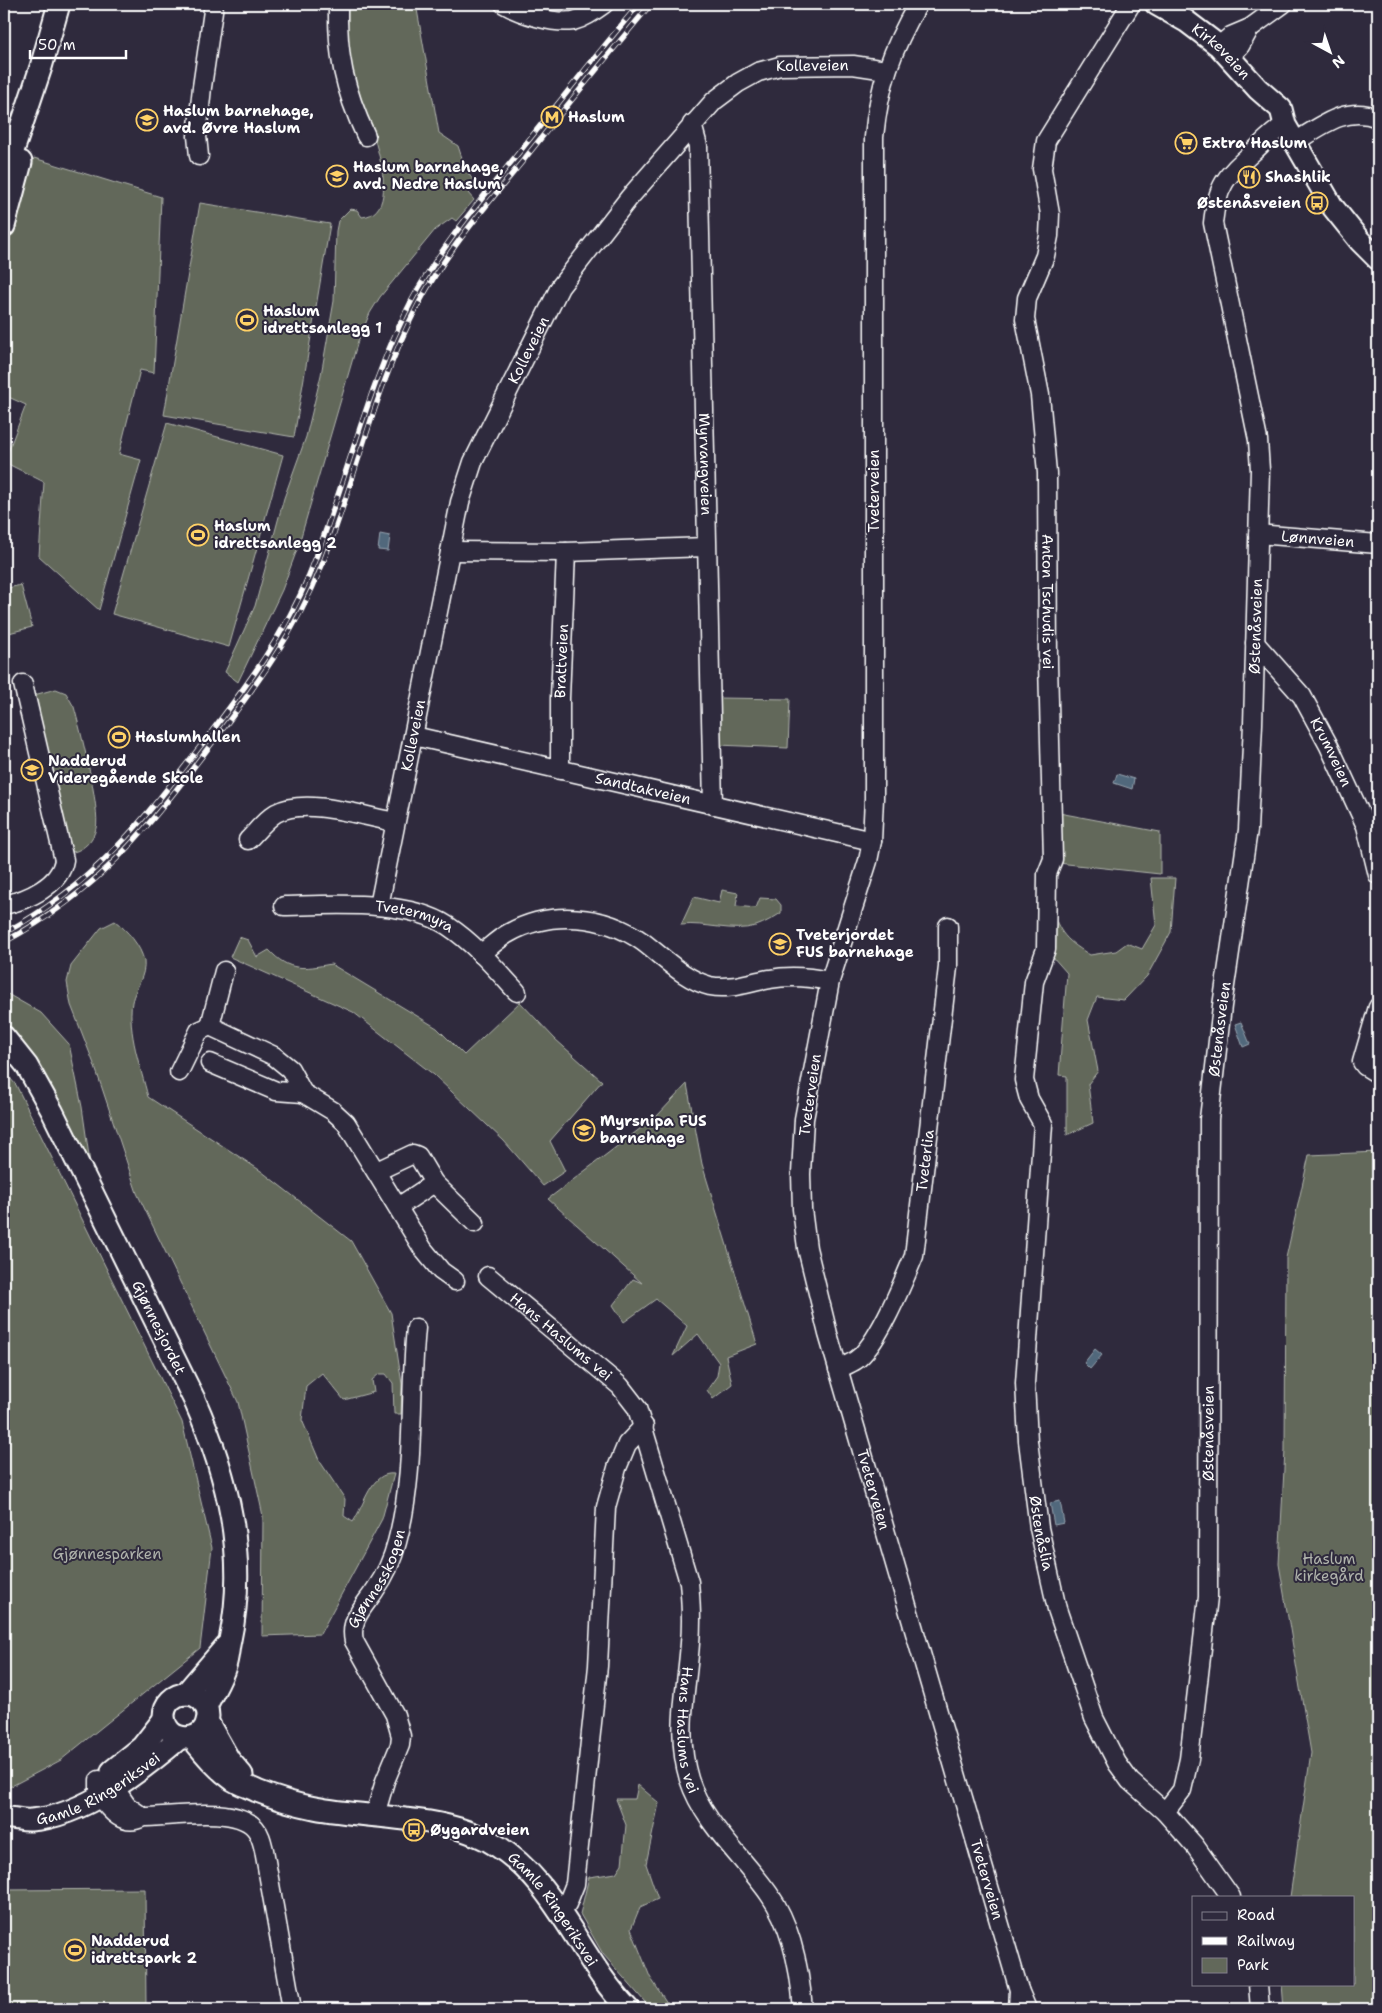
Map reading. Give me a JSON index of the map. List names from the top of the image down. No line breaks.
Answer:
{"streets":{"main road":["Kirkeveien","Gjønnesjordet","Gamle Ringeriksvei"],"street":["Kolleveien","Myrvangveien","Tveterveien","Lønnveien","Anton Tschudis vei","Østenåsveien","Brattveien","Krumveien","Sandtakveien","Tvetermyra","Tveterlia","Hans Haslums vei","Østenåslia","Gjønnesskogen"]},"crossings":[["Kirkeveien","Østenåsveien"],["Kolleveien","Myrvangveien"],["Kolleveien","Tveterveien"],["Kolleveien","Sandtakveien"],["Kolleveien","Tvetermyra"],["Myrvangveien","Sandtakveien"],["Tveterveien","Sandtakveien"],["Tveterveien","Tveterlia"],["Lønnveien","Østenåsveien"],["Anton Tschudis vei","Østenåslia"],["Østenåsveien","Krumveien"],["Østenåsveien","Østenåslia"],["Brattveien","Sandtakveien"],["Gjønnesjordet","Gamle Ringeriksvei"],["Gjønnesskogen","Gamle Ringeriksvei"]],"parks":["Gjønnesparken","Haslum kirkegård"],"places":{"metro station":["Haslum"],"school or university":["Haslum barnehage, avd. Øvre Haslum","Haslum barnehage, avd. Nedre Haslum","Nadderud Videregående Skole","Tveterjordet FUS barnehage","Myrsnipa FUS barnehage"],"supermarket":["Extra Haslum"],"restaurant":["Shashlik"],"bus stop":["Østenåsveien","Øygardveien"],"sports":["Haslum idrettsanlegg 1","Haslum idrettsanlegg 2","Haslumhallen","Nadderud idrettspark 2"]},"legend":["Road","Railway","Park"],"scale_bar":"50 m","north":"bottom right"}
